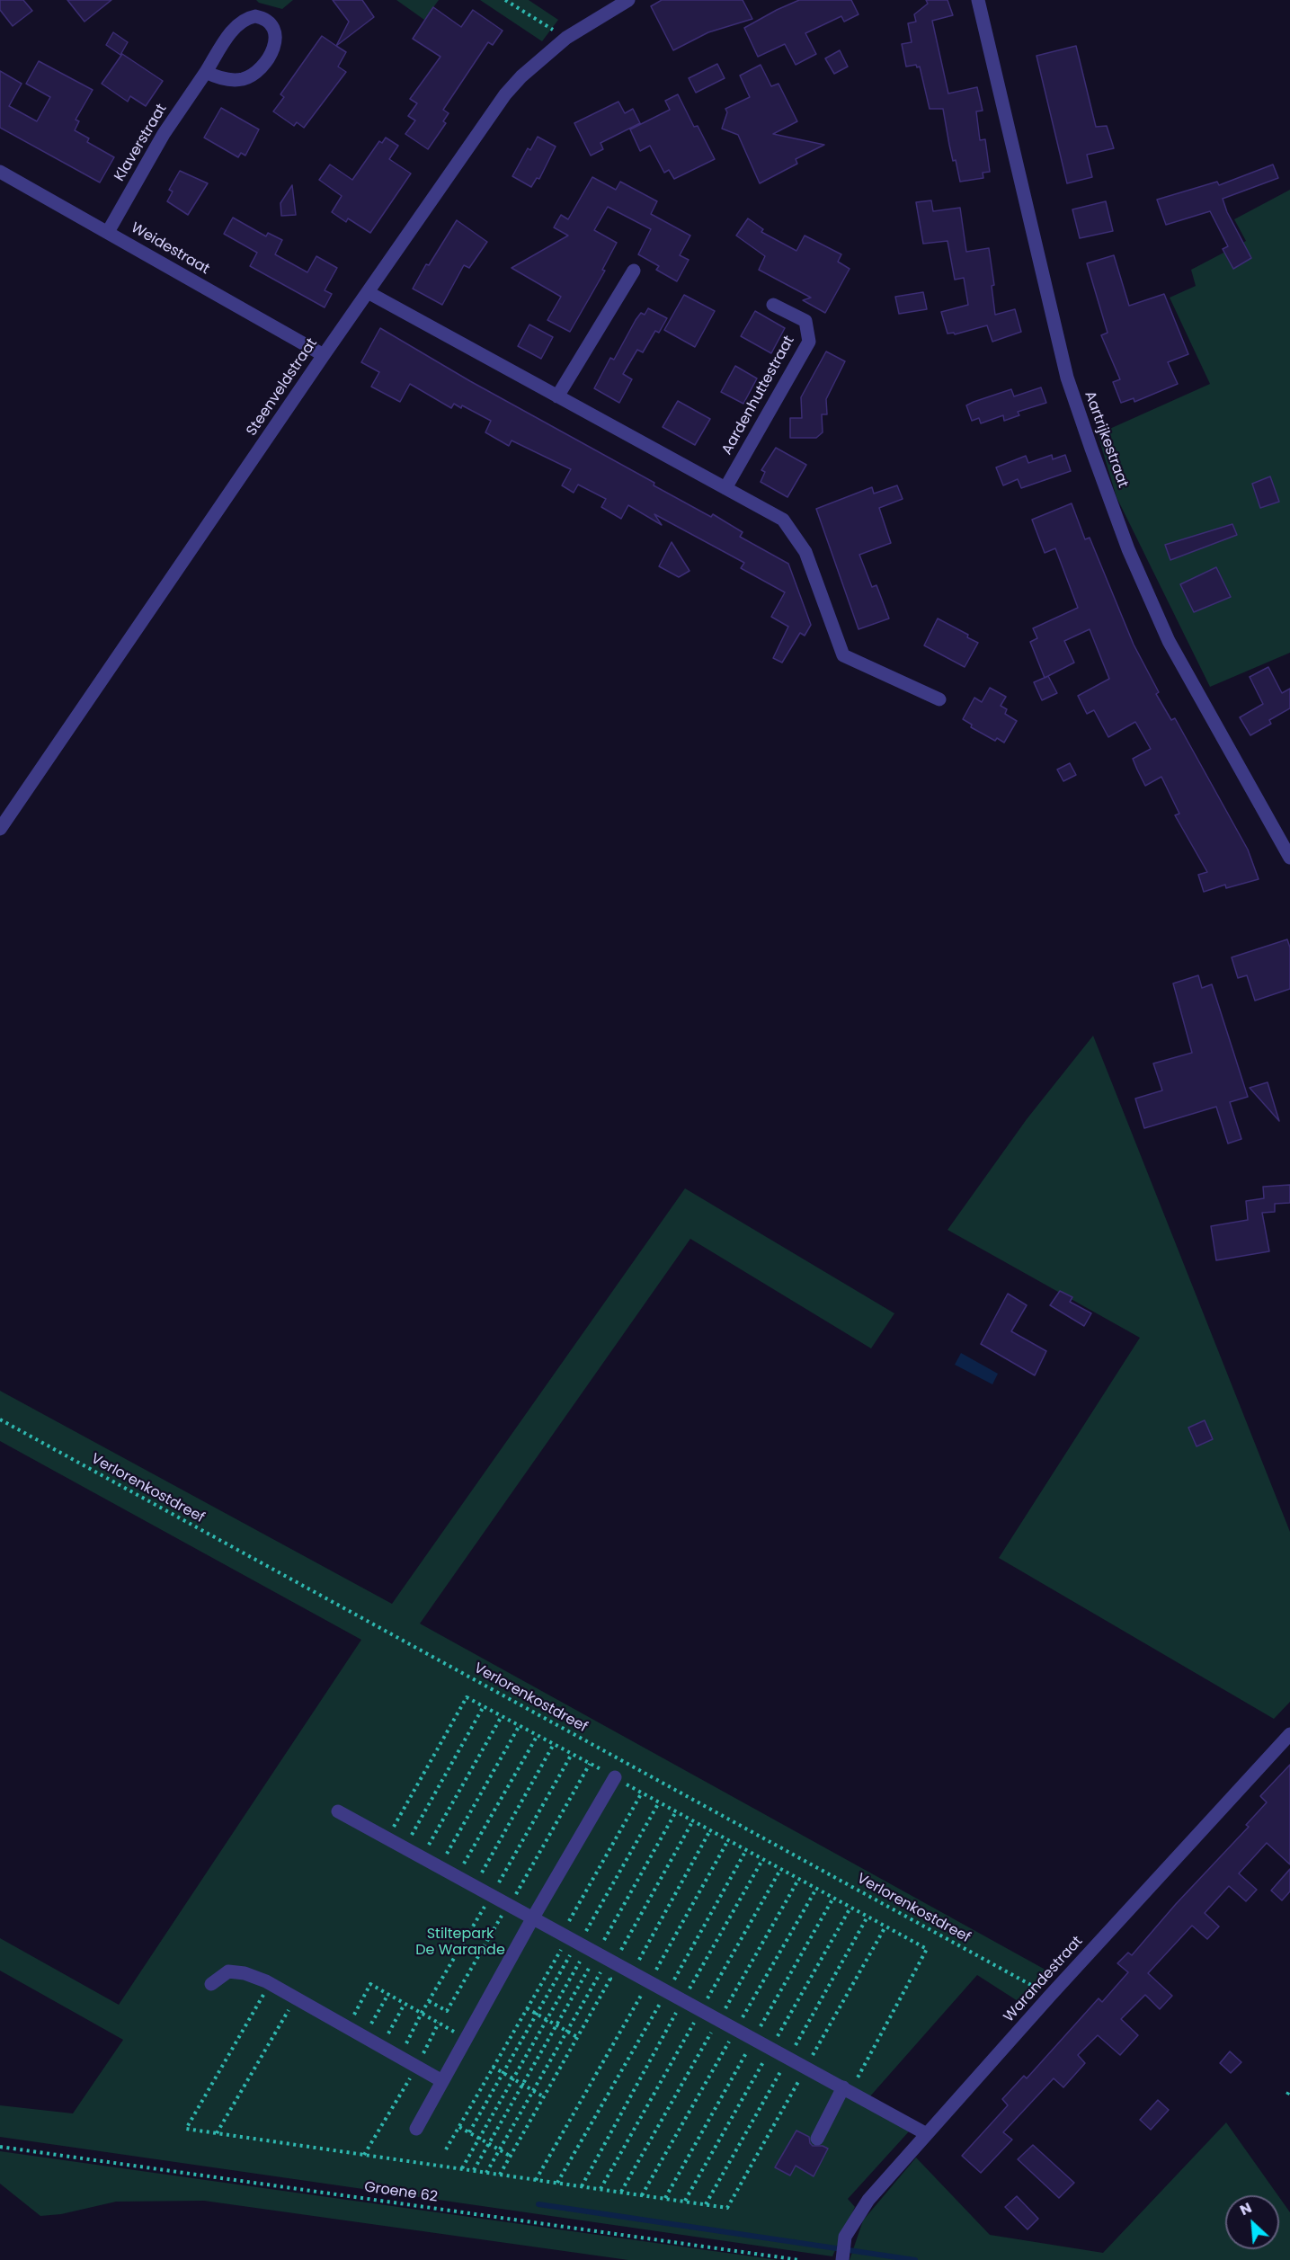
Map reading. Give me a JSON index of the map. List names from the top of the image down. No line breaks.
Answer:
{"streets":{"street":["Klaverstraat","Weidestraat","Steenveldstraat","Aardenhuttestraat","Aartrijkestraat","Warandestraat"],"path":["Verlorenkostdreef","Groene 62"]},"crossings":[["Klaverstraat","Weidestraat"],["Weidestraat","Steenveldstraat"],["Verlorenkostdreef","Warandestraat"]],"parks":["Stiltepark De Warande"],"north":"top left"}
